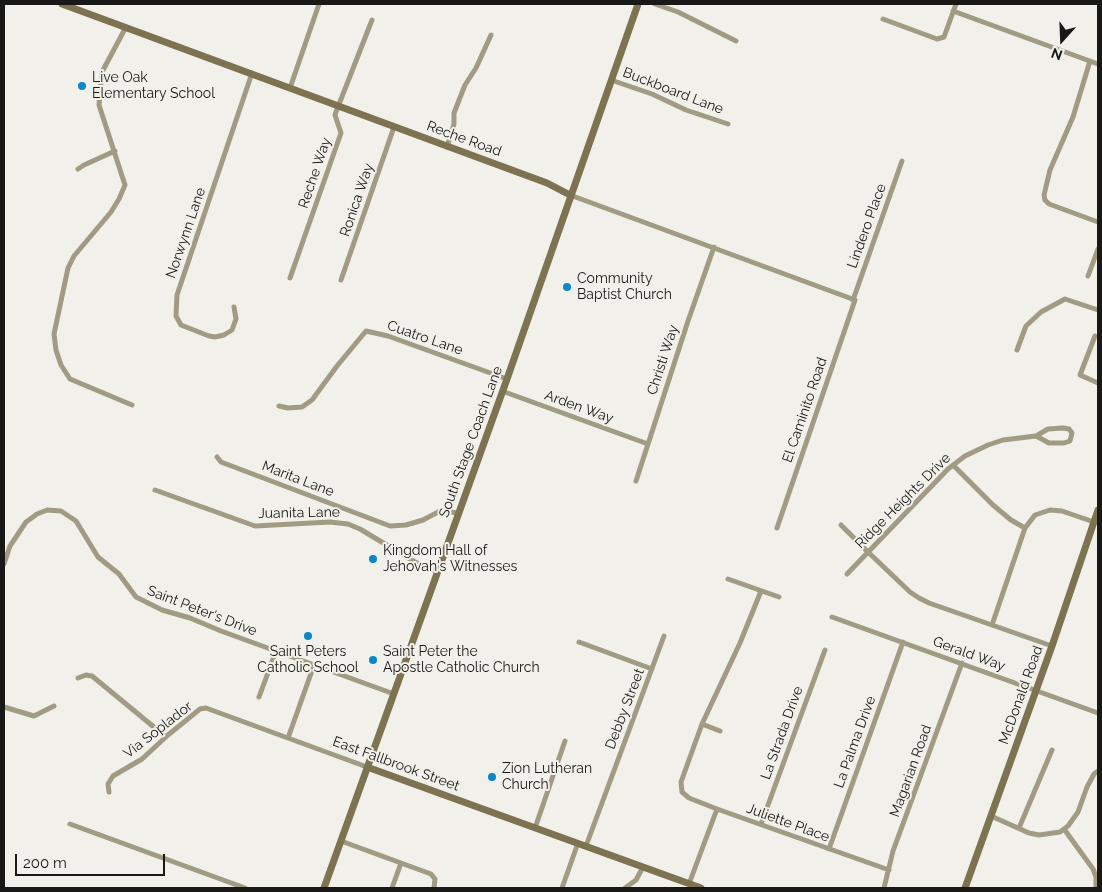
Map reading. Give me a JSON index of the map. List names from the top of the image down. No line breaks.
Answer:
{"streets":{"main road":["Reche Road","South Stage Coach Lane","McDonald Road","East Fallbrook Street"],"street":["Buckboard Lane","Reche Way","Ronica Way","Lindero Place","Norwynn Lane","Cuatro Lane","Christi Way","Arden Way","El Caminito Road","Marita Lane","Ridge Heights Drive","Juanita Lane","Saint Peter's Drive","Gerald Way","Debby Street","Via Soplador","La Strada Drive","La Palma Drive","Magarian Road","Juliette Place"]},"crossings":[["Buckboard Lane","South Stage Coach Lane"],["Reche Road","Reche Way"],["Reche Road","Ronica Way"],["Reche Road","Lindero Place"],["Reche Road","Norwynn Lane"],["Reche Road","Christi Way"],["Reche Road","El Caminito Road"],["Reche Road","South Stage Coach Lane"],["Lindero Place","El Caminito Road"],["Cuatro Lane","South Stage Coach Lane"],["Christi Way","Arden Way"],["Arden Way","South Stage Coach Lane"],["South Stage Coach Lane","Marita Lane"],["South Stage Coach Lane","Juanita Lane"],["South Stage Coach Lane","Saint Peter's Drive"],["South Stage Coach Lane","East Fallbrook Street"],["Gerald Way","McDonald Road"],["Gerald Way","La Palma Drive"],["Gerald Way","Magarian Road"],["Debby Street","East Fallbrook Street"],["Via Soplador","East Fallbrook Street"],["La Strada Drive","Juliette Place"],["La Palma Drive","Juliette Place"],["Magarian Road","Juliette Place"]],"places":["Live Oak Elementary School","Community Baptist Church","Kingdom Hall of Jehovah's Witnesses","Saint Peters Catholic School","Saint Peter the Apostle Catholic Church","Zion Lutheran Church"],"scale_bar":"200 m","north":"bottom"}
